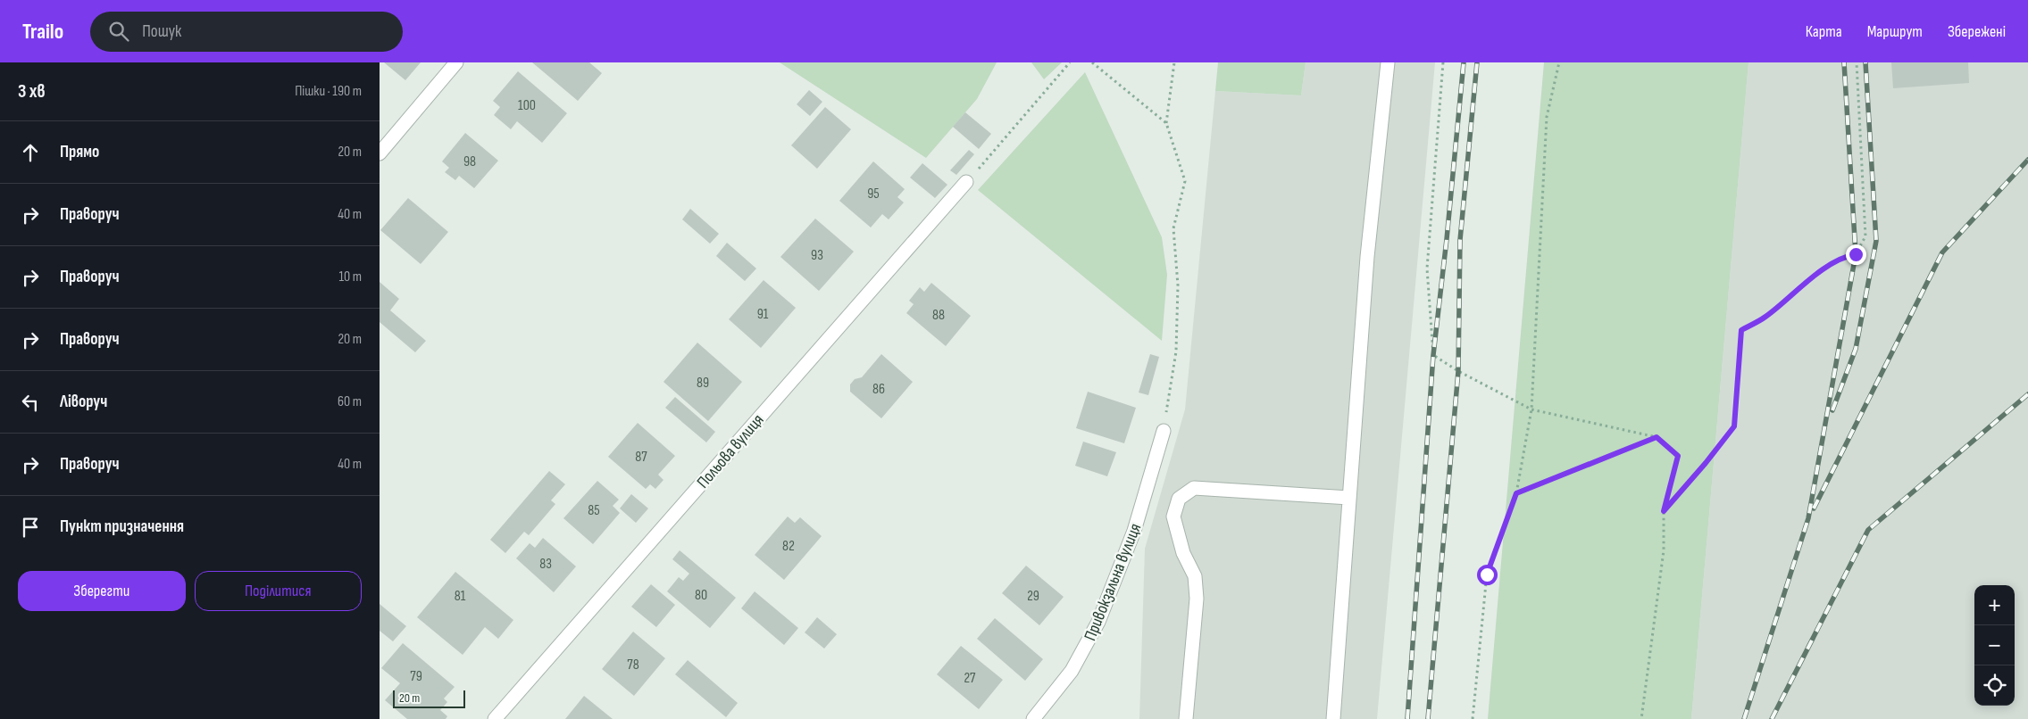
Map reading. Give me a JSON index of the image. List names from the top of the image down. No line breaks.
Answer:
{"streets":{"street":["Польова вулиця","Привокзальна вулиця"]},"house_numbers":["100","98","95","93","91","88","89","86","87","85","82","83","80","81","29","78","79","27"],"scale_bar":"20 m","page":{"header":"Trailo","search":"Пошук","nav":["Карта","Маршрут","Збережені"],"heading":["3 хв","Пішки · 190 m"],"list":[["Прямо","20 m"],["Праворуч","40 m"],["Праворуч","10 m"],["Праворуч","20 m"],["Ліворуч","60 m"],["Праворуч","40 m"],"Пункт призначення"],"buttons":["Зберегти","Поділитися"],"map_buttons":["+","−"],"scale":"20 m"}}
